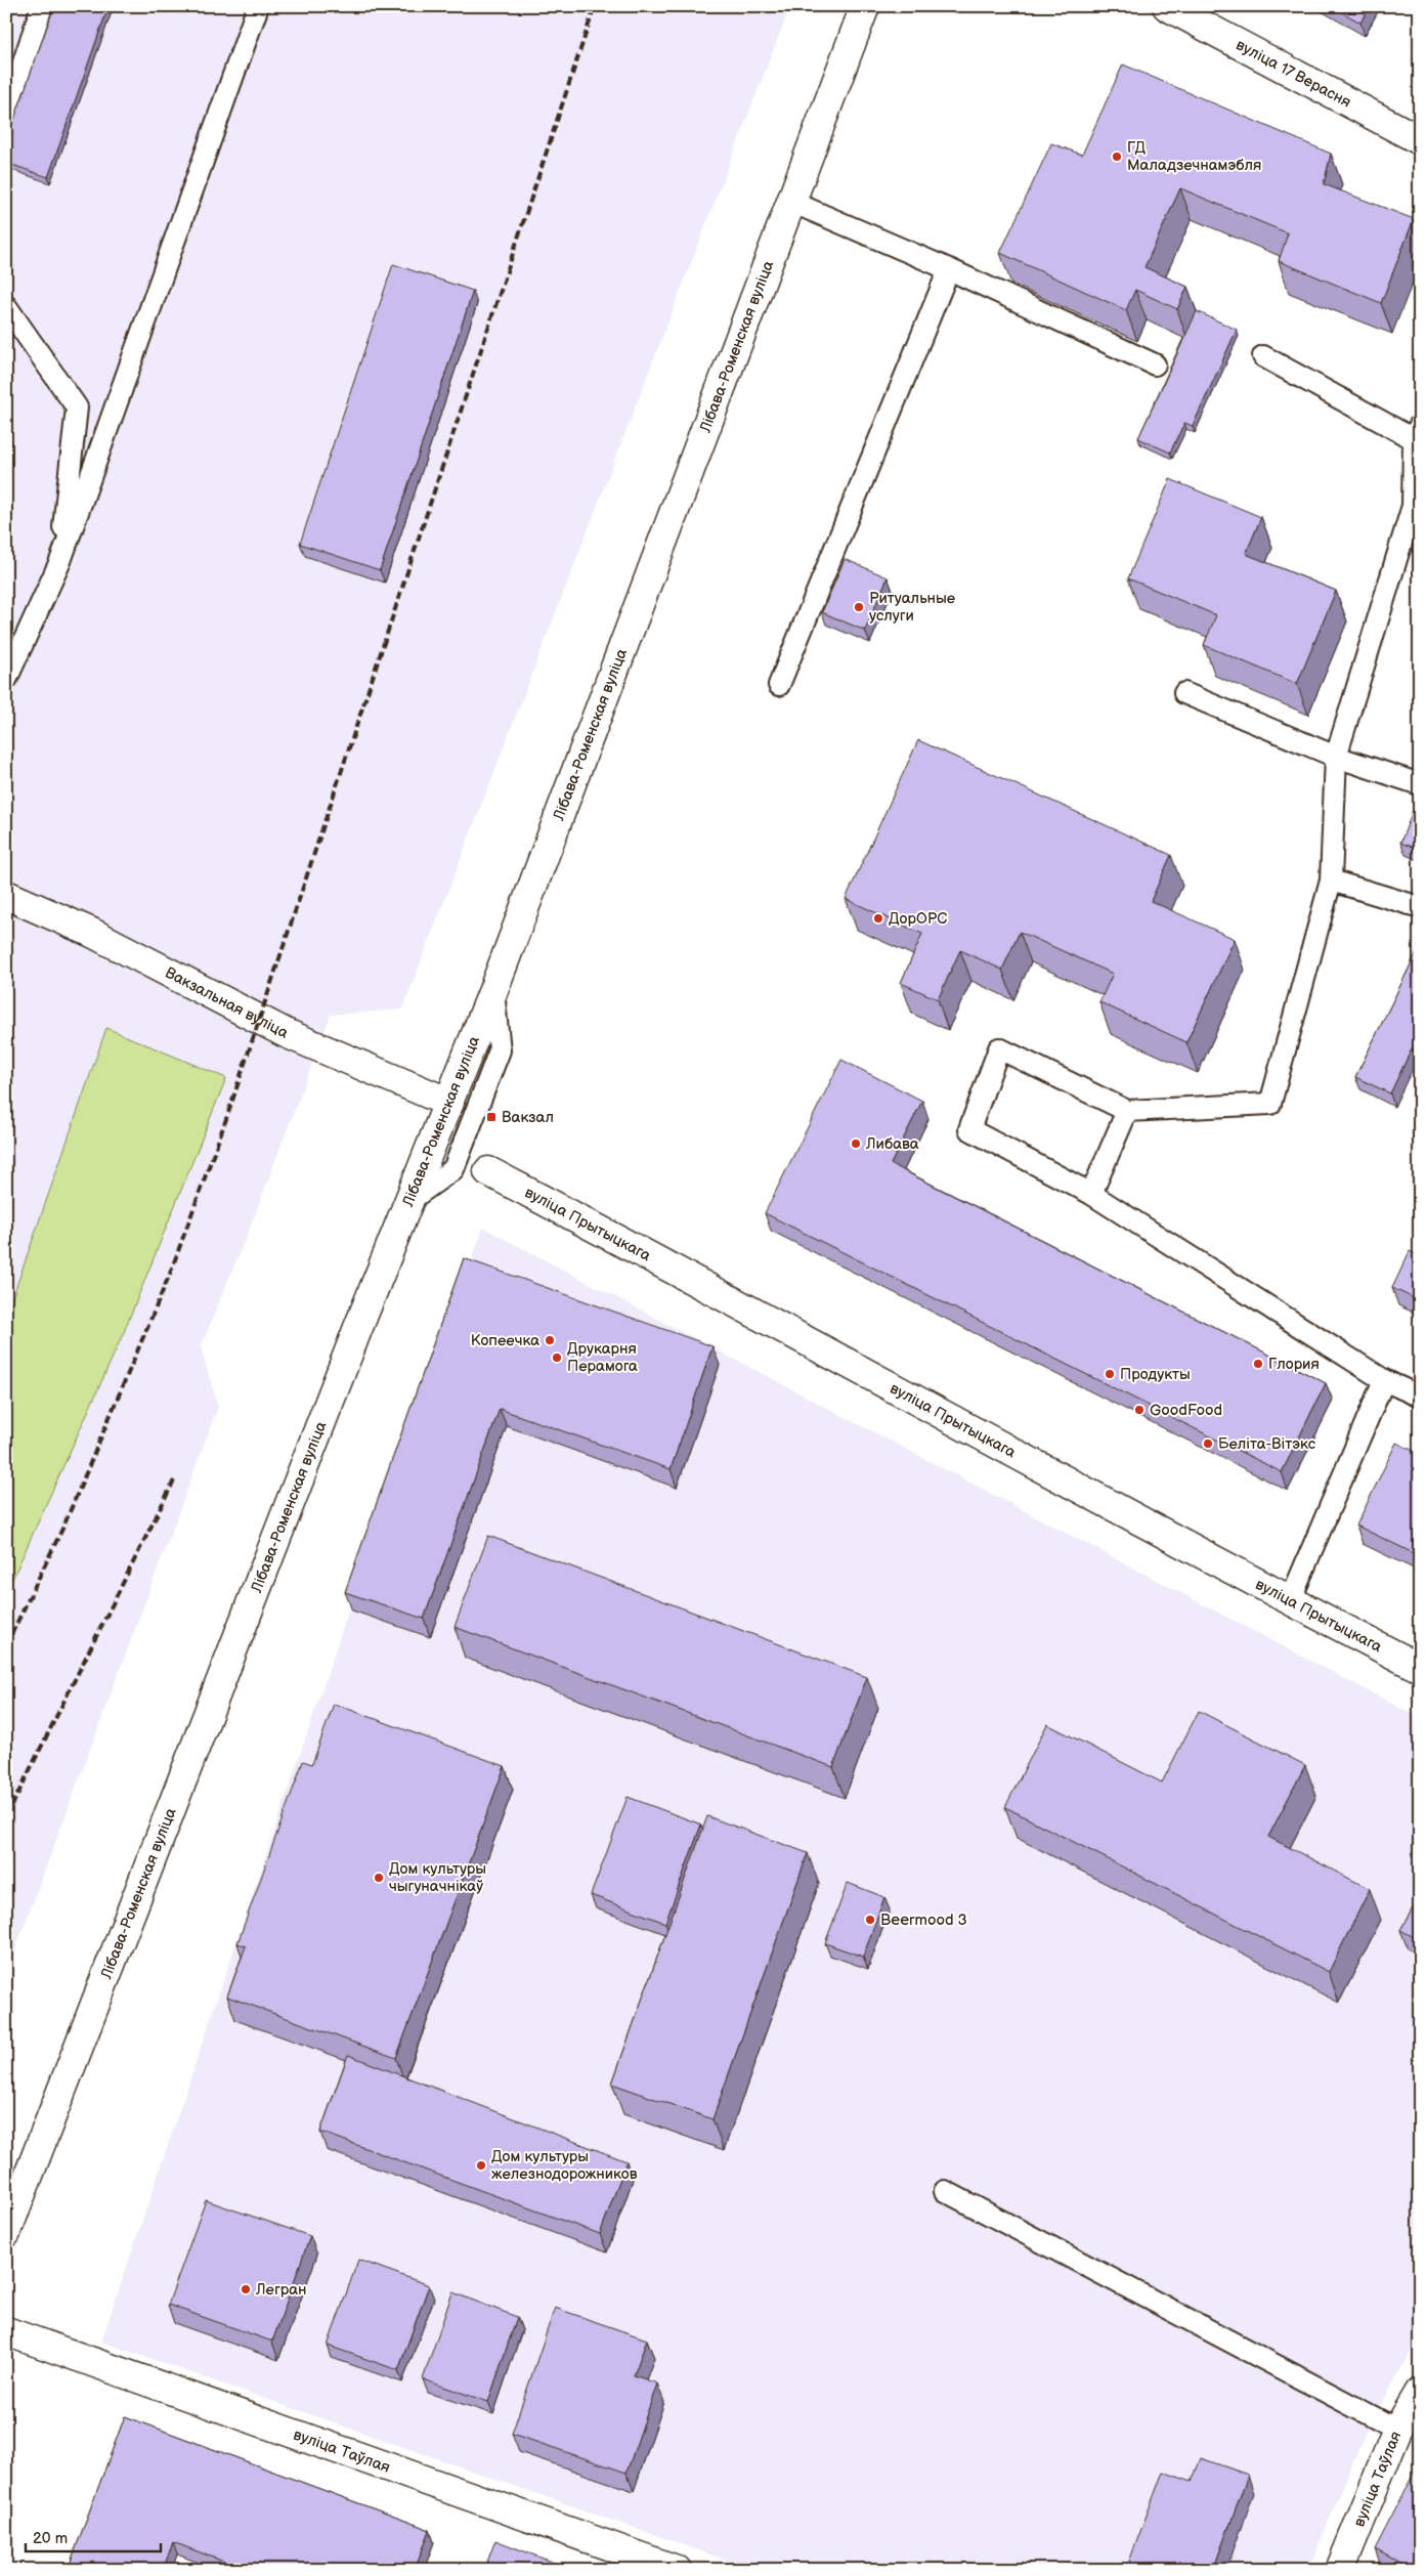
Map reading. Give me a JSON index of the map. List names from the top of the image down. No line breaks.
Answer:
{"streets":{"street":["вуліца 17 Верасня","Лібава-Роменская вуліца","Вакзальная вуліца","вуліца Прытыцкага","вуліца Таўлая"]},"crossings":[["Лібава-Роменская вуліца","Вакзальная вуліца"]],"places":{"other":["ГД Маладзечнамэбля","Ритуальные услуги","ДорОРС","Либава","Копеечка","Друкарня Перамога","Глория","Продукты","GoodFood","Беліта-Вітэкс","Дом культуры чыгуначнікаў","Beermood 3","Дом культуры железнодорожников","Легран"],"transit":["Вакзал"]},"scale_bar":"20 m"}
